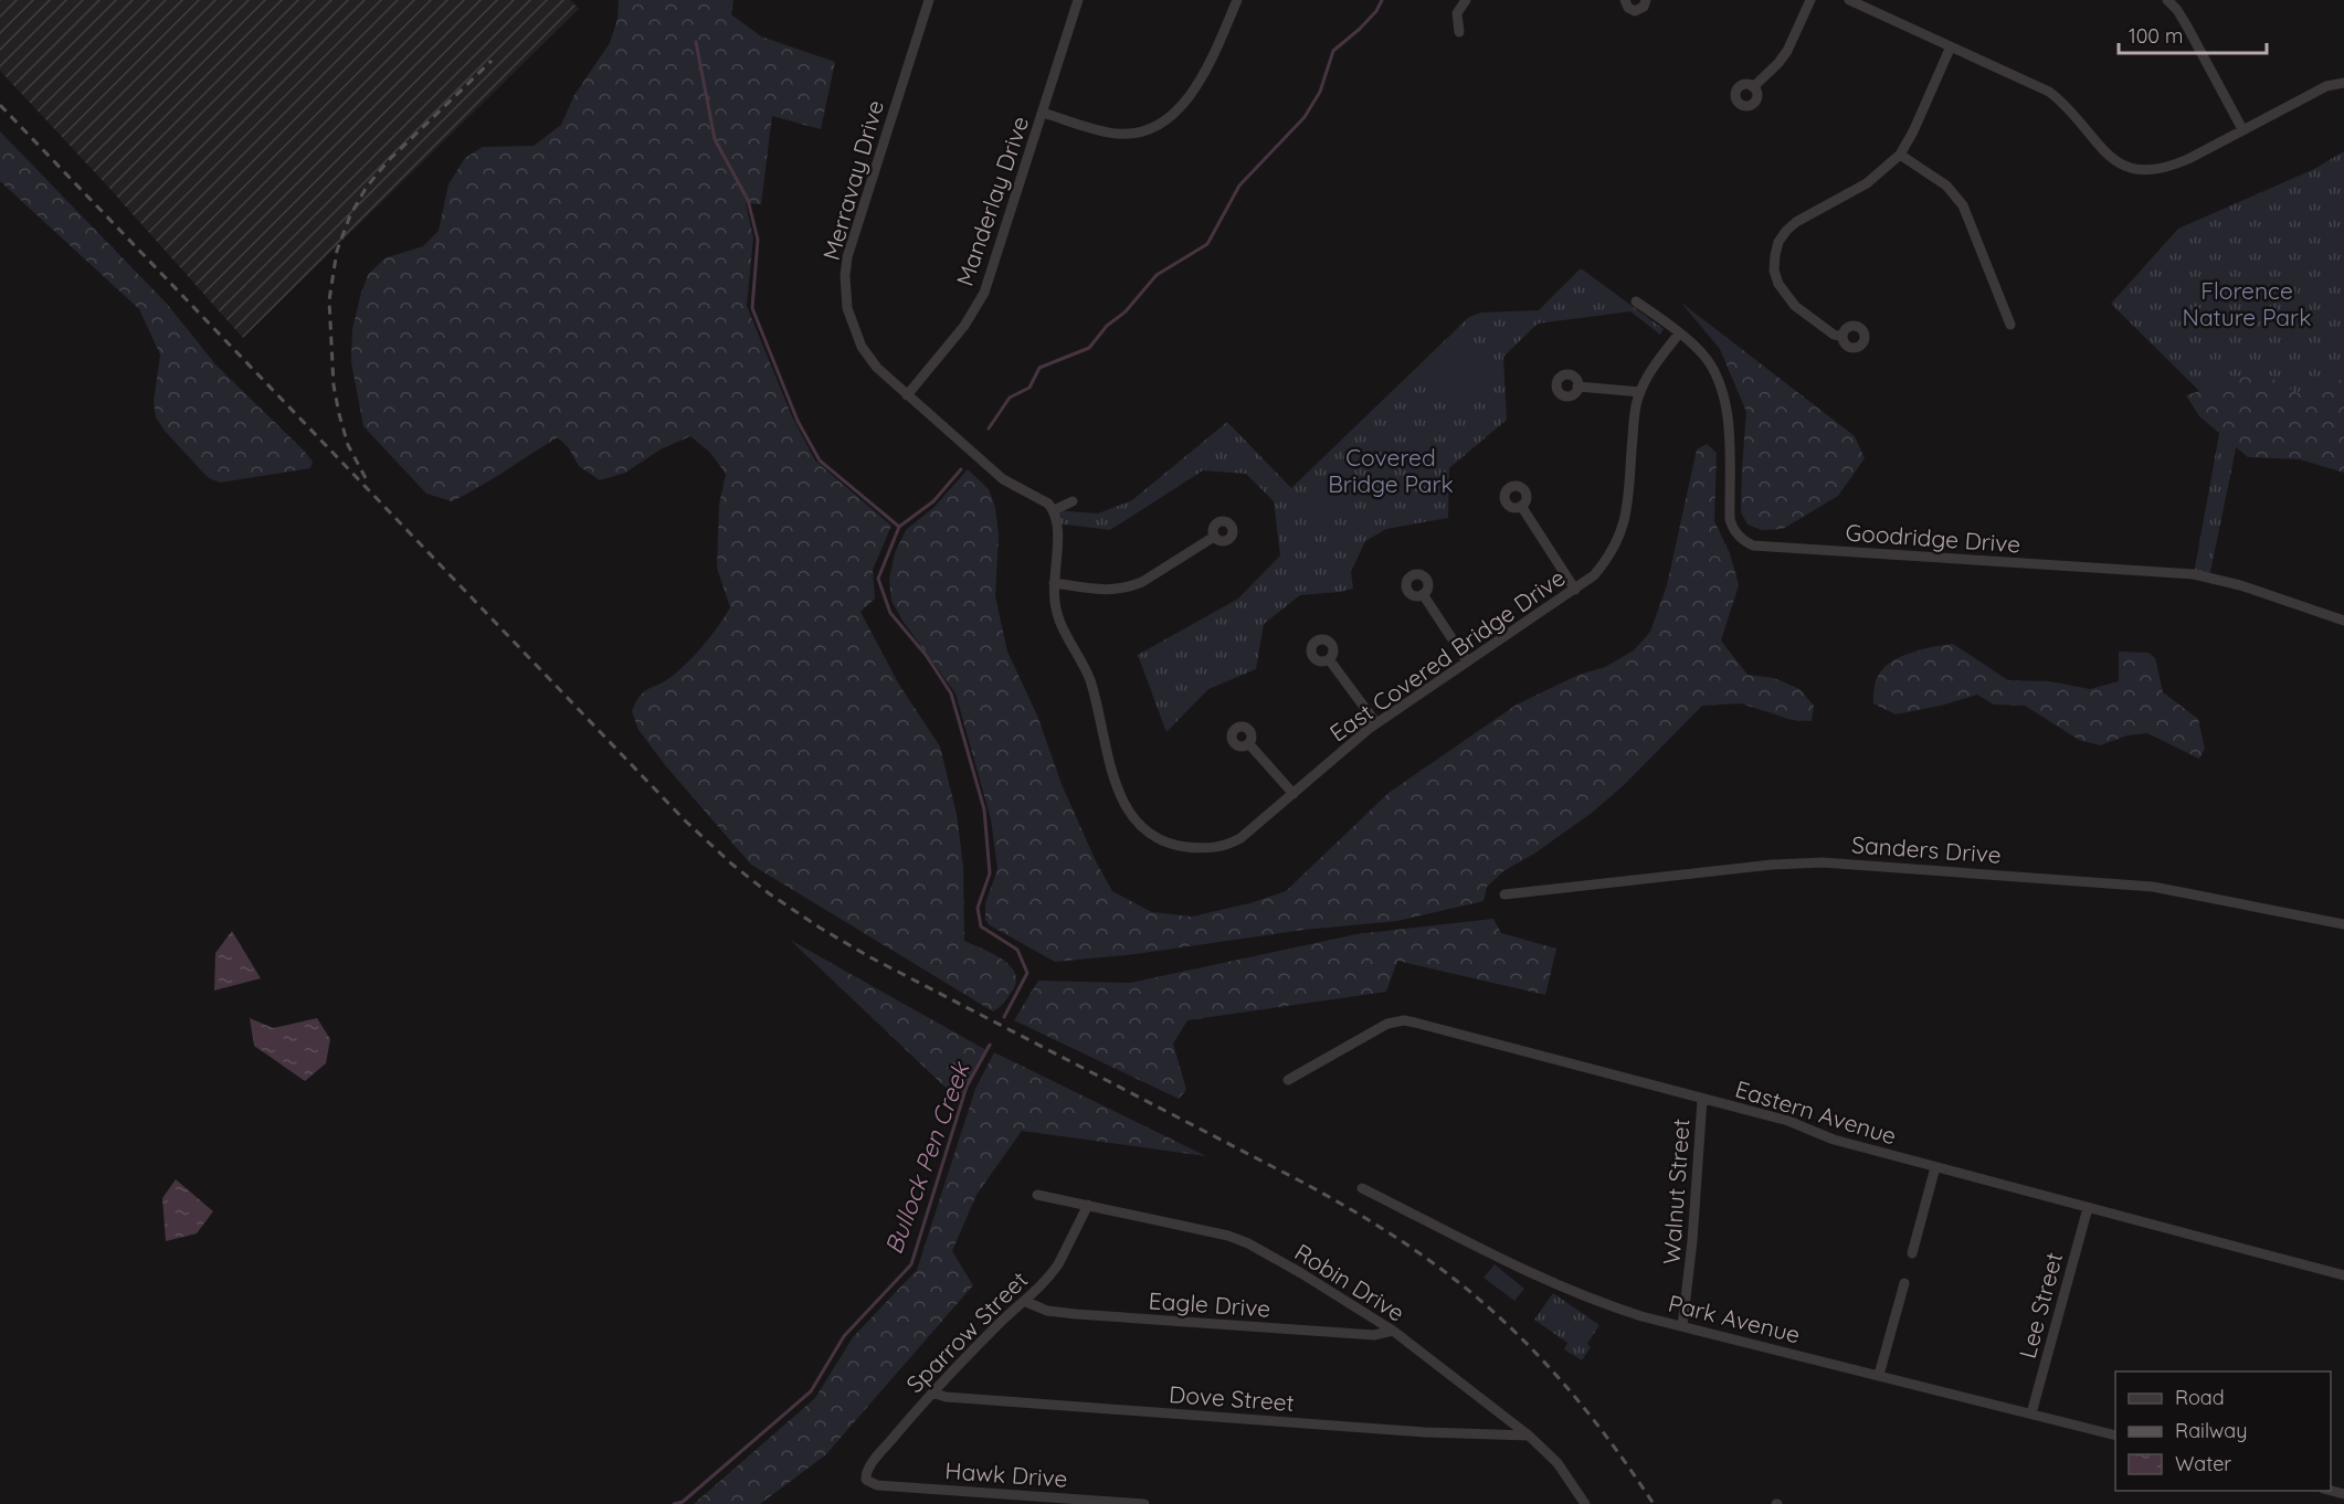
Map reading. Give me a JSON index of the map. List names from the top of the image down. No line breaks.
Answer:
{"streets":{"street":["Merravay Drive","Manderlay Drive","Goodridge Drive","East Covered Bridge Drive","Sanders Drive","Eastern Avenue","Walnut Street","Robin Drive","Eagle Drive","Lee Street","Park Avenue","Sparrow Street","Dove Street","Hawk Drive"]},"crossings":[["Merravay Drive","Manderlay Drive"],["Goodridge Drive","East Covered Bridge Drive"],["Eastern Avenue","Walnut Street"],["Eastern Avenue","Lee Street"],["Walnut Street","Park Avenue"],["Robin Drive","Eagle Drive"],["Robin Drive","Sparrow Street"],["Robin Drive","Dove Street"],["Eagle Drive","Sparrow Street"],["Lee Street","Park Avenue"],["Sparrow Street","Dove Street"],["Sparrow Street","Hawk Drive"]],"water":["Bullock Pen Creek"],"parks":["Florence Nature Park","Covered Bridge Park"],"legend":["Road","Railway","Water"],"scale_bar":"100 m"}
